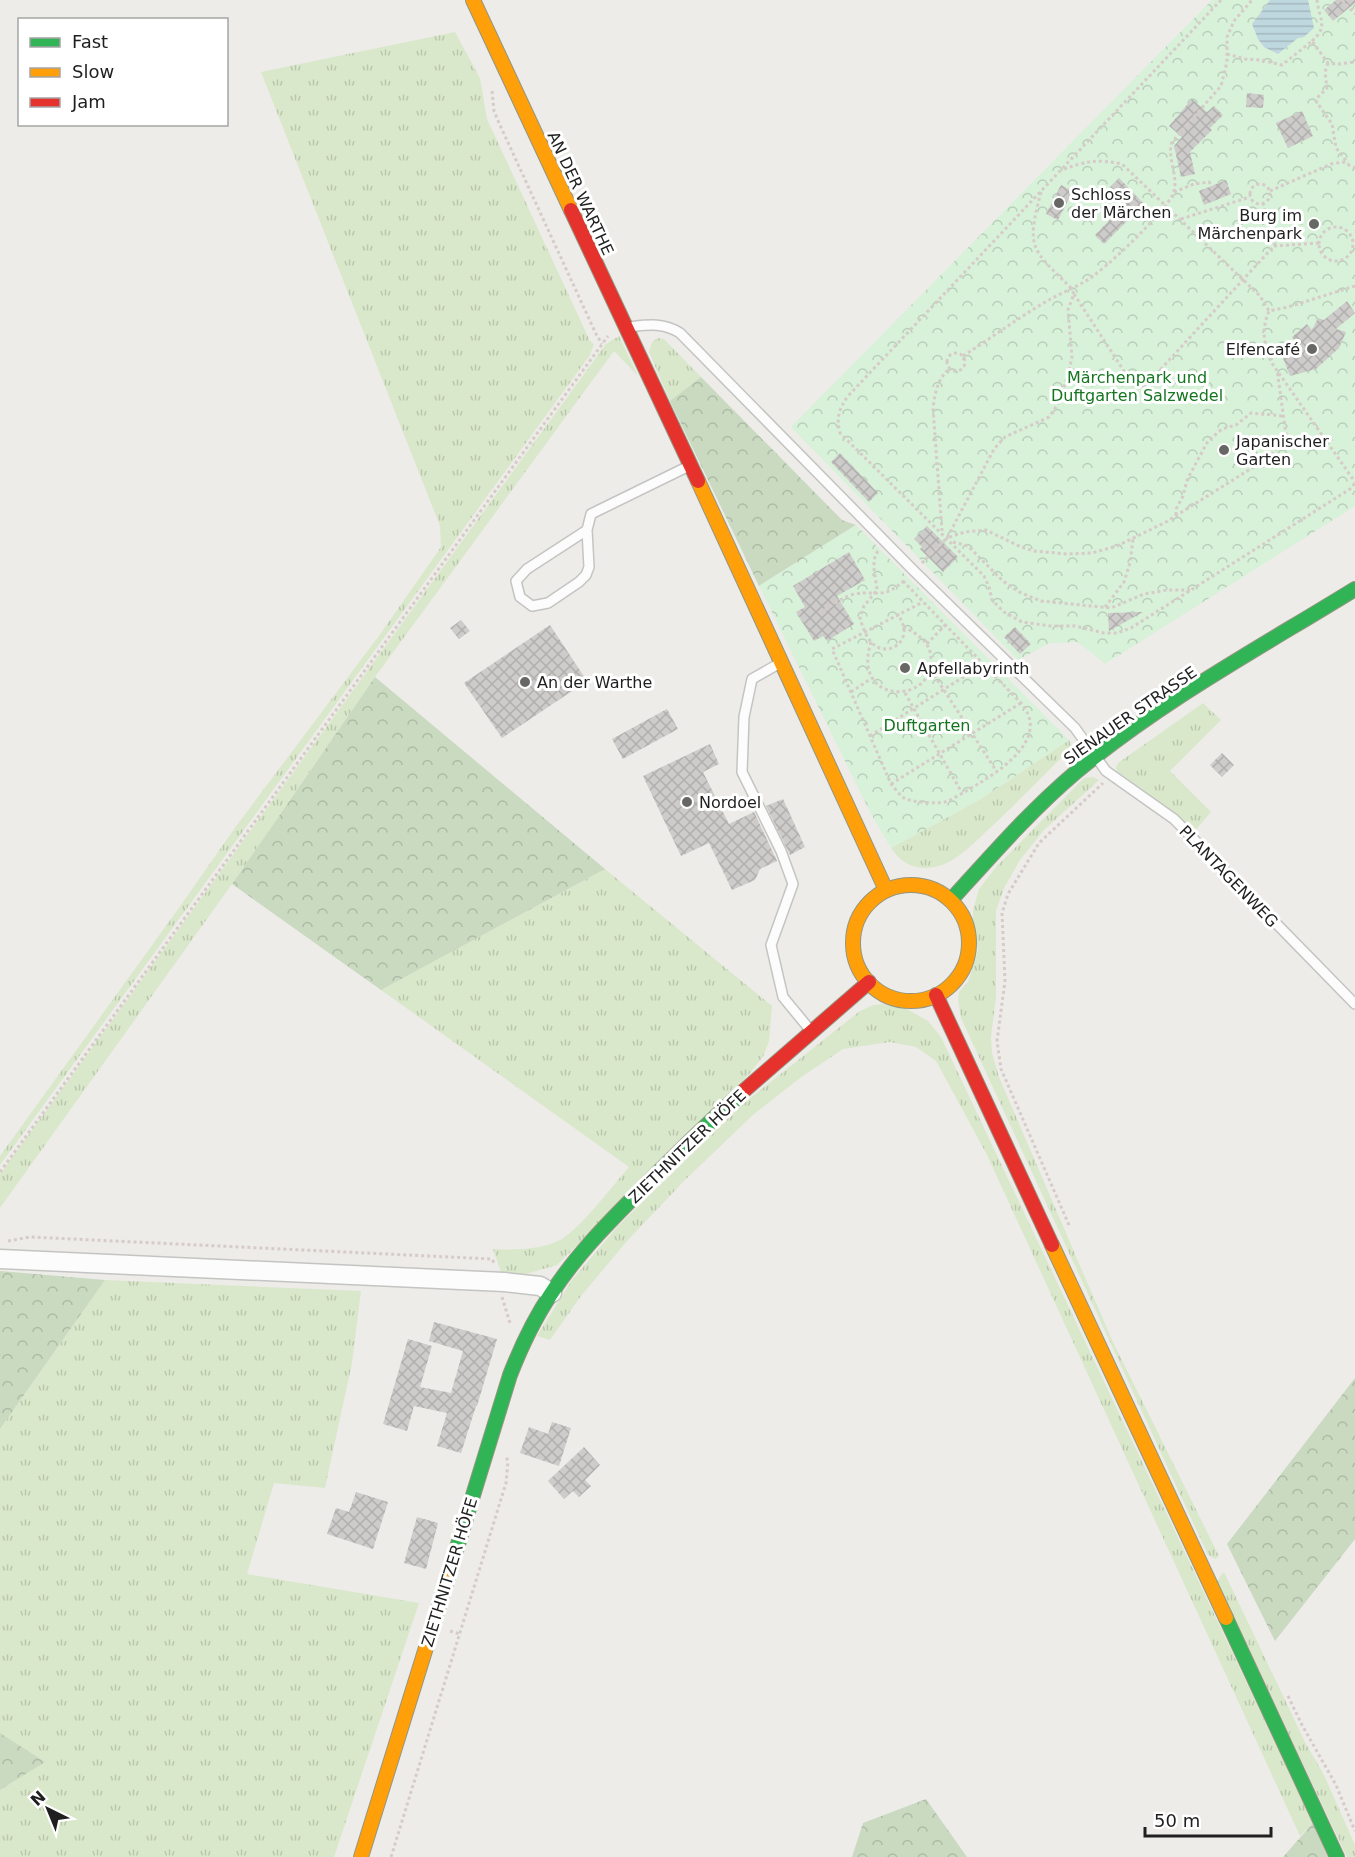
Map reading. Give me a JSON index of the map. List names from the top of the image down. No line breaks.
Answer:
{"streets":{"main road":["AN DER WARTHE","SIENAUER STRASSE","ZIETHNITZER HÖFE"],"lane":["PLANTAGENWEG"]},"crossings":[["AN DER WARTHE","SIENAUER STRASSE"],["AN DER WARTHE","PLANTAGENWEG"],["AN DER WARTHE","ZIETHNITZER HÖFE"],["SIENAUER STRASSE","PLANTAGENWEG"],["SIENAUER STRASSE","ZIETHNITZER HÖFE"]],"parks":["Märchenpark und Duftgarten Salzwedel","Duftgarten"],"places":["Schloss der Märchen","Burg im Märchenpark","Elfencafé","Japanischer Garten","Apfellabyrinth","An der Warthe","Nordoel"],"legend":["Fast","Slow","Jam"],"scale_bar":"50 m","north":"top left"}
